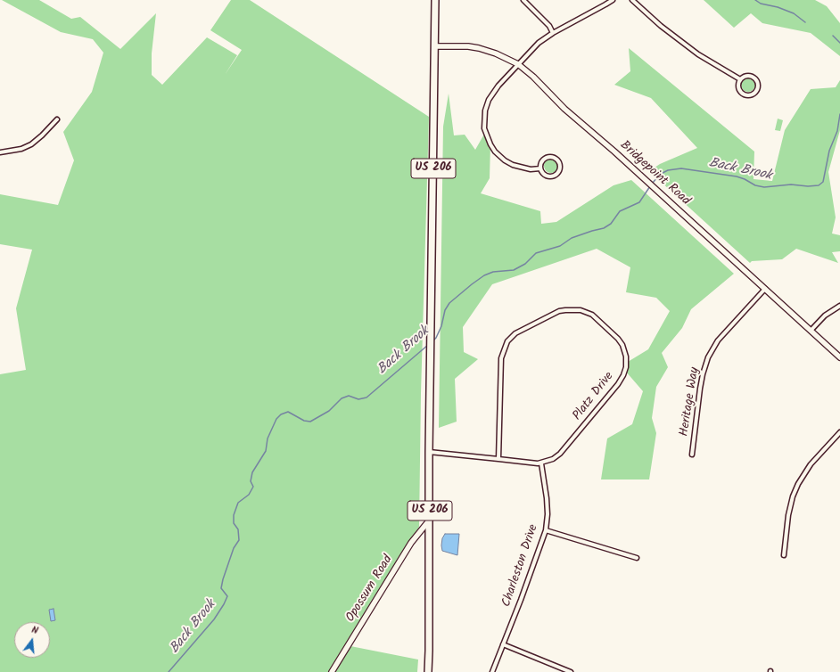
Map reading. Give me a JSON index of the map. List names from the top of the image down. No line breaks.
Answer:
{"streets":{"highway":["US 206"],"street":["Bridgepoint Road","Platz Drive","Heritage Way","Charleston Drive","Opossum Road"]},"crossings":[["US 206","Bridgepoint Road"],["US 206","Opossum Road"],["Bridgepoint Road","Heritage Way"],["Platz Drive","Charleston Drive"]],"water":["Back Brook"],"north":"top"}
